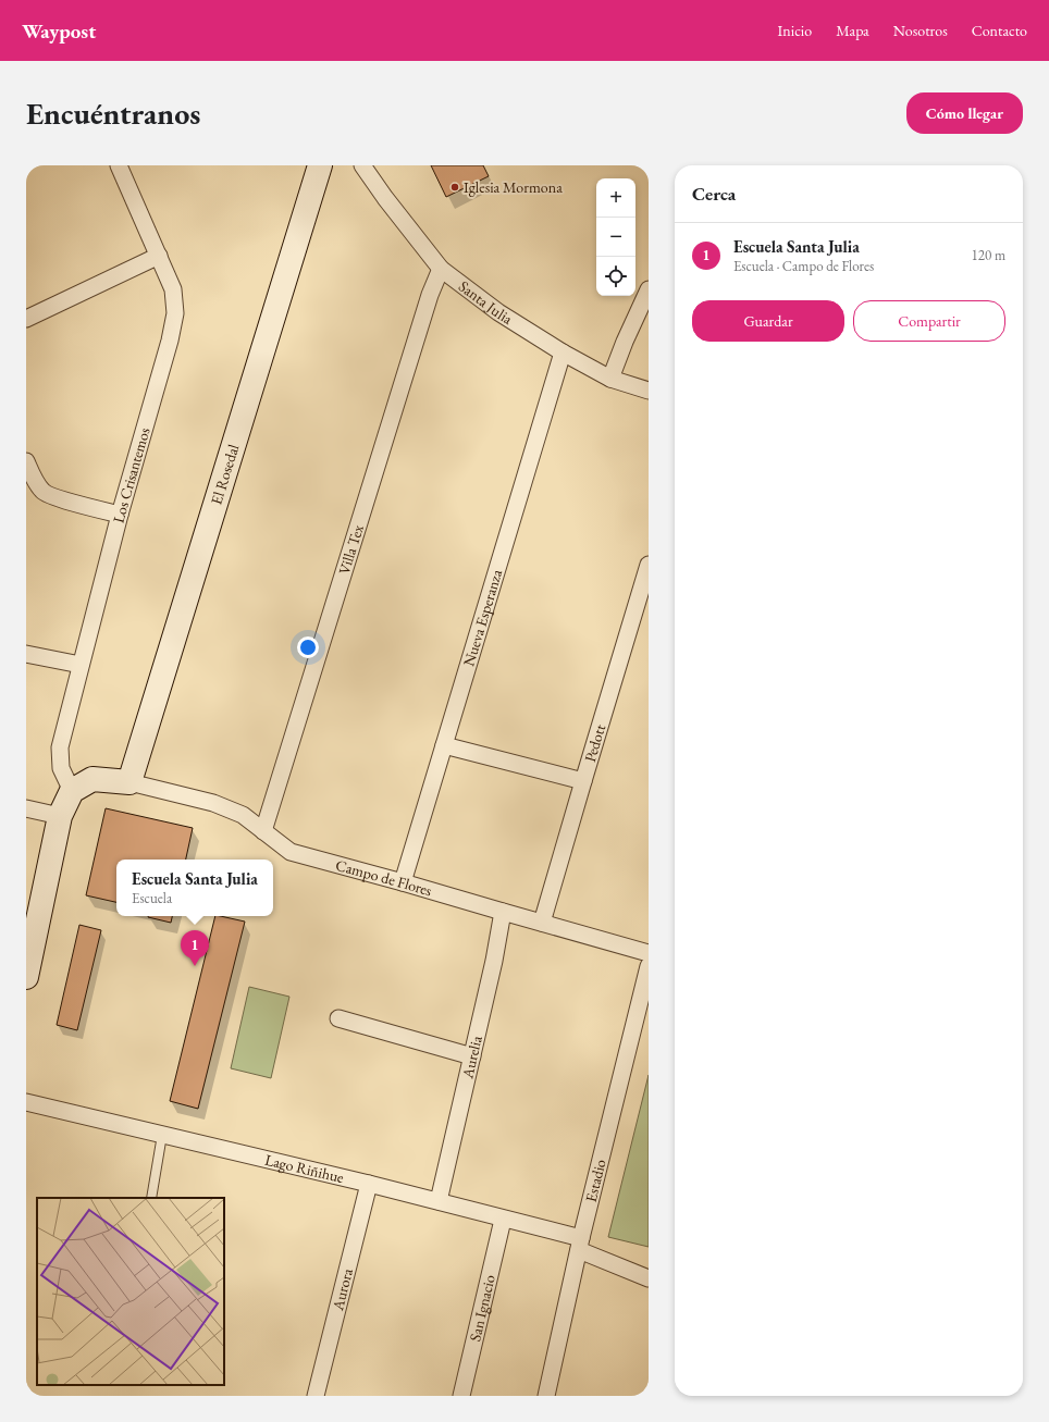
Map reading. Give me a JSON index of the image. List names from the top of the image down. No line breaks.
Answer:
{"streets":{"street":["Santa Julia","El Rosedal","Los Crisantemos","Villa Tex","Nueva Esperanza","Pedott","Campo de Flores","Aurelia","Lago Riñihue","Estadio","Aurora","San Ignacio"]},"crossings":[["Santa Julia","Villa Tex"],["Santa Julia","Nueva Esperanza"],["El Rosedal","Campo de Flores"],["Villa Tex","Campo de Flores"],["Nueva Esperanza","Campo de Flores"],["Pedott","Campo de Flores"],["Campo de Flores","Aurelia"],["Aurelia","Lago Riñihue"],["Lago Riñihue","Estadio"],["Lago Riñihue","Aurora"],["Lago Riñihue","San Ignacio"]],"places":["Iglesia Mormona"],"page":{"header":"Waypost","nav":["Inicio","Mapa","Nosotros","Contacto"],"buttons":["Cómo llegar",["Guardar","Compartir"]],"title":"Encuéntranos","heading":"Cerca","map_buttons":["+","−"],"list":[{"mark":"1","name":"Escuela Santa Julia","note":"Escuela · Campo de Flores","value":"120 m"}],"popup":["Escuela Santa Julia","Escuela"],"pins":"1"}}
